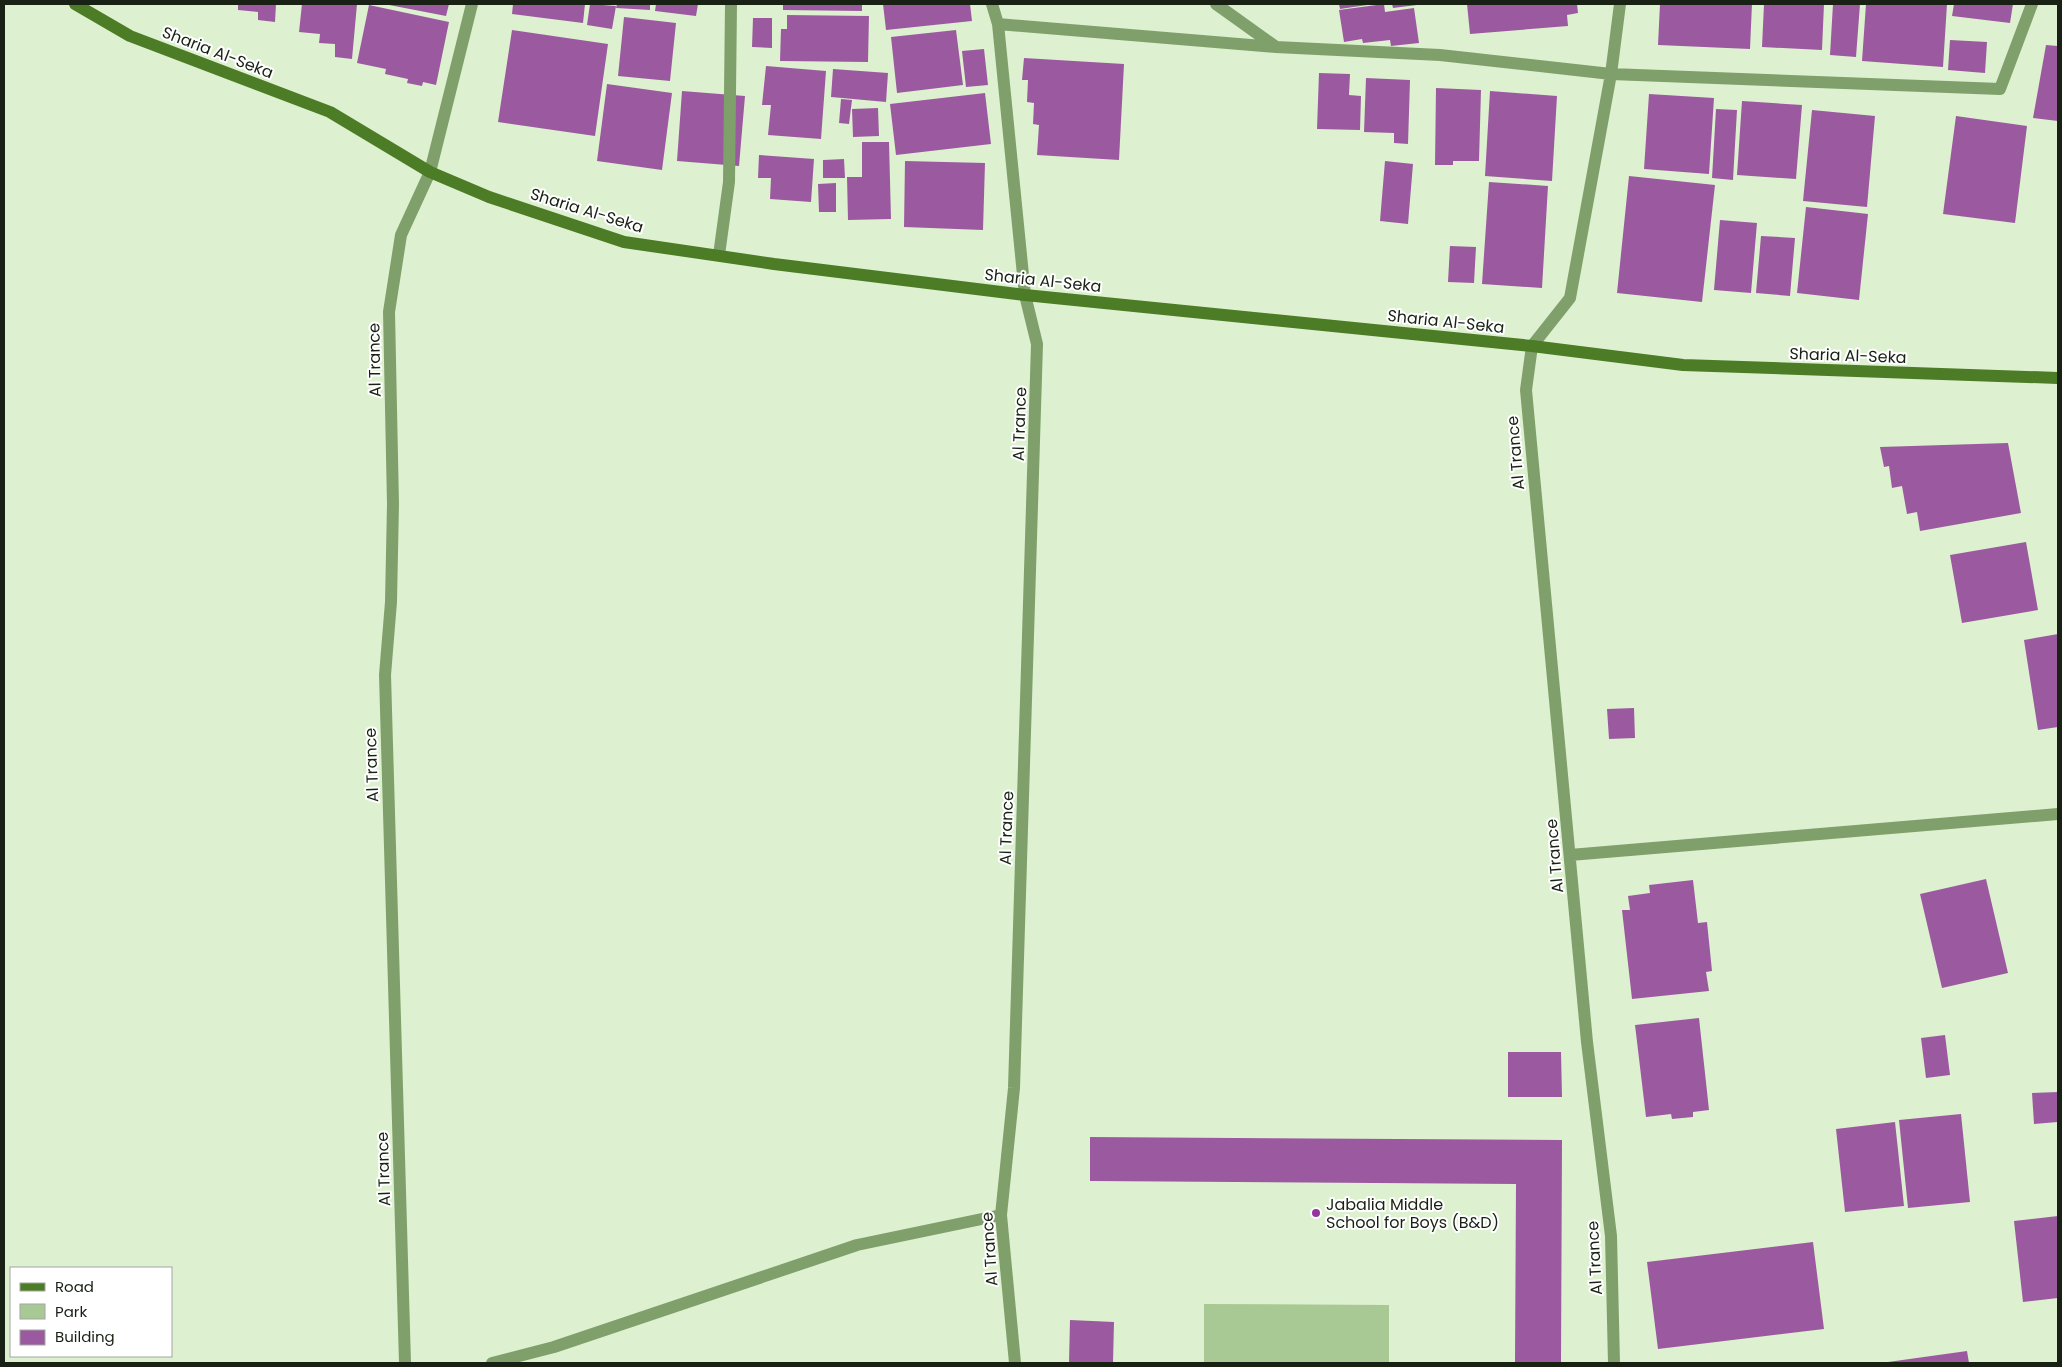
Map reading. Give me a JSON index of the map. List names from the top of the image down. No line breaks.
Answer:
{"streets":{"street":["Sharia Al-Seka","Al Trance"]},"crossings":[["Sharia Al-Seka","Al Trance"]],"places":["Jabalia Middle School for Boys (B&D)"],"legend":["Road","Park","Building"]}
